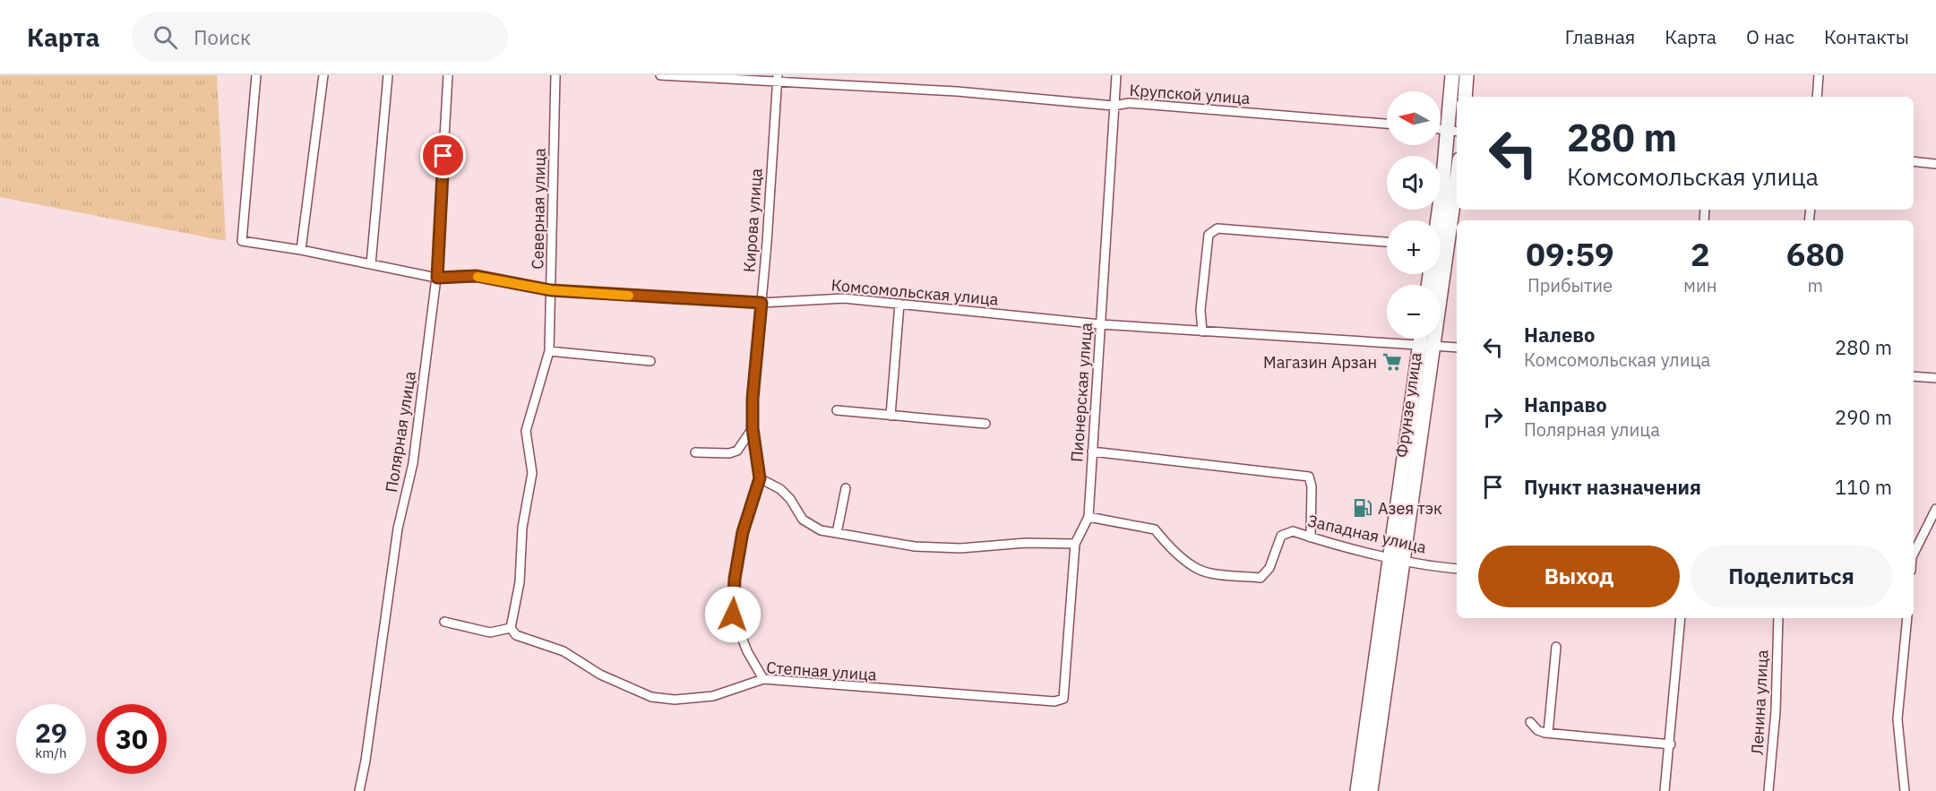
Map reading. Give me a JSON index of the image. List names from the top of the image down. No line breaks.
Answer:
{"streets":{"main road":["Фрунзе улица"],"street":["Крупской улица","Северная улица","Кирова улица","Комсомольская улица","Пионерская улица","Полярная улица","Западная улица","Степная улица","Ленина улица"]},"crossings":[["Крупской улица","Кирова улица"],["Крупской улица","Пионерская улица"],["Северная улица","Комсомольская улица"],["Северная улица","Степная улица"],["Кирова улица","Комсомольская улица"],["Кирова улица","Степная улица"],["Комсомольская улица","Пионерская улица"],["Комсомольская улица","Фрунзе улица"],["Комсомольская улица","Полярная улица"],["Пионерская улица","Западная улица"],["Пионерская улица","Степная улица"],["Фрунзе улица","Западная улица"]],"places":{"supermarket":["Магазин Арзан"],"fuel station":["Азея тэк"]},"north":"left","page":{"header":"Карта","search":"Поиск","nav":["Главная","Карта","О нас","Контакты"],"map_buttons":["+","−"],"turn":["280 m","Комсомольская улица"],"eta":["09:59","Прибытие","2","мин","680","m"],"list":[{"name":"Налево","note":"Комсомольская улица","value":"280 m"},{"name":"Направо","note":"Полярная улица","value":"290 m"},{"name":"Пункт назначения","value":"110 m"}],"buttons":["Выход","Поделиться"],"speed":"29 km/h","limit":"30"}}
